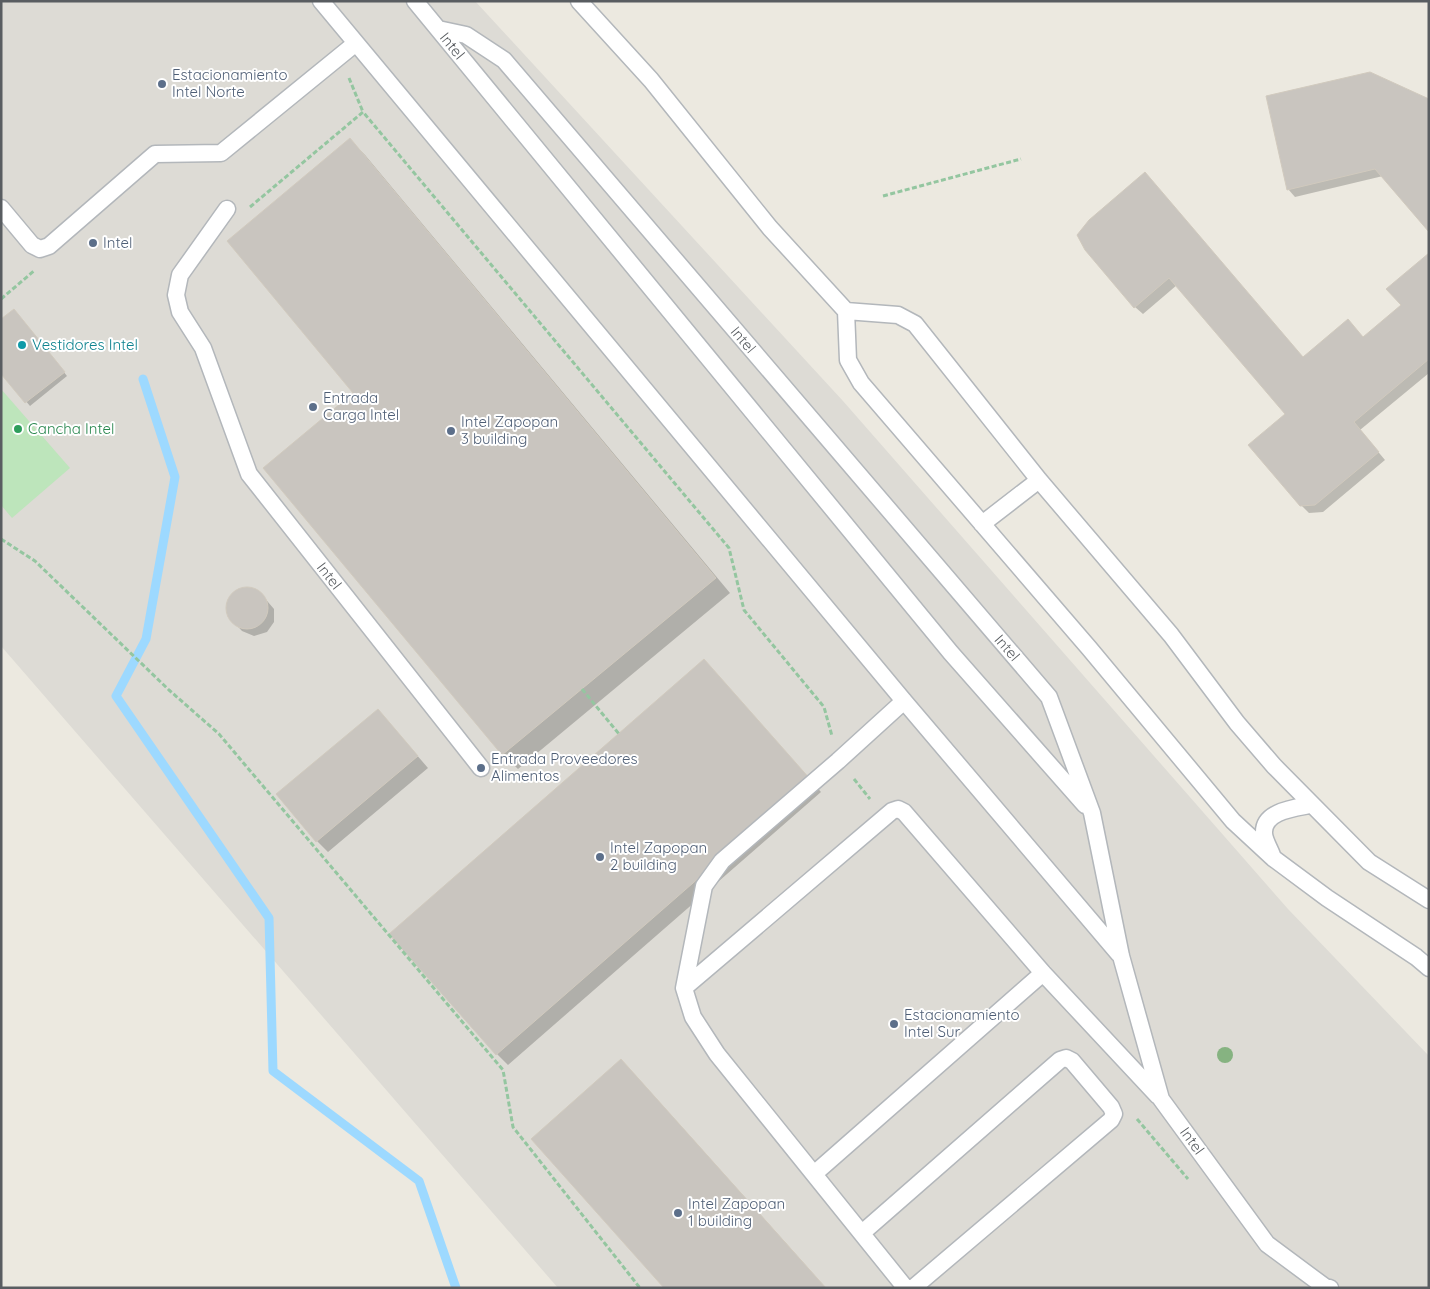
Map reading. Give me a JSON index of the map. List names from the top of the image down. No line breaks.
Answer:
{"streets":{"lane":["Intel"]},"places":["Estacionamiento Intel Norte","Intel","Vestidores Intel","Entrada Carga Intel","Cancha Intel","Intel Zapopan 3 building","Entrada Proveedores Alimentos","Intel Zapopan 2 building","Estacionamiento Intel Sur","Intel Zapopan 1 building"]}
